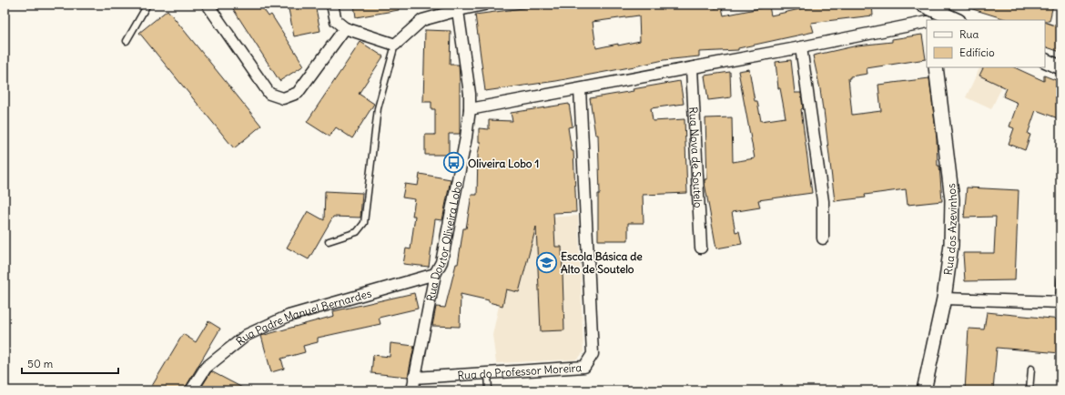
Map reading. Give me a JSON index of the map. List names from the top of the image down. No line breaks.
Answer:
{"streets":{"street":["Rua Nova de Soutelo","Rua dos Azevinhos","Rua Doutor Oliveira Lobo","Rua Padre Manuel Bernardes","Rua do Professor Moreira"]},"crossings":[["Rua Doutor Oliveira Lobo","Rua Padre Manuel Bernardes"],["Rua Doutor Oliveira Lobo","Rua do Professor Moreira"]],"places":{"bus stop":["Oliveira Lobo 1"],"school or university":["Escola Básica de Alto de Soutelo"]},"legend":["Rua","Edifício"],"scale_bar":"50 m"}
